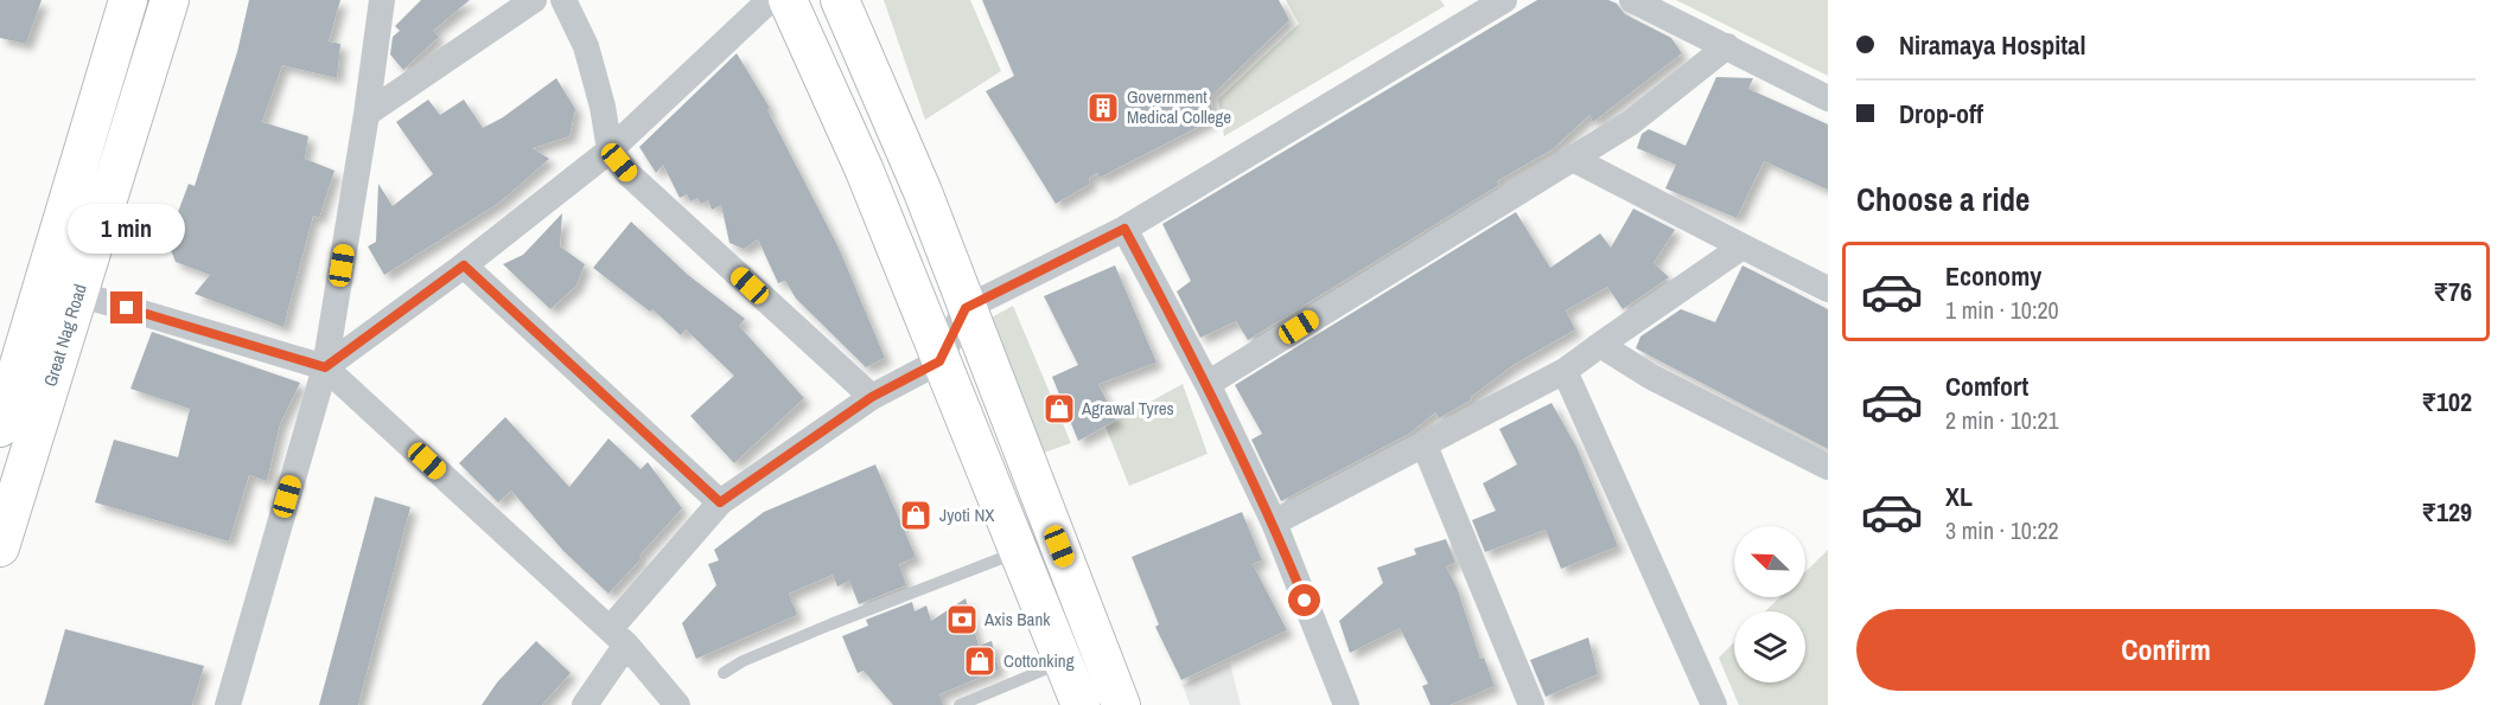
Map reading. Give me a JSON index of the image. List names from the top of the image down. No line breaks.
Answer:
{"streets":{"main road":["Great Nag Road"]},"places":{"building":["Government Medical College"],"shop":["Agrawal Tyres","Jyoti NX","Cottonking"],"bank":["Axis Bank"]},"north":"top left","page":{"banner":["Niramaya Hospital","Drop-off"],"heading":"Choose a ride","bubble":"1 min","list":[{"name":"Economy","note":"1 min · 10:20","value":"₹76"},{"name":"Comfort","note":"2 min · 10:21","value":"₹102"},{"name":"XL","note":"3 min · 10:22","value":"₹129"}],"buttons":"Confirm"}}
